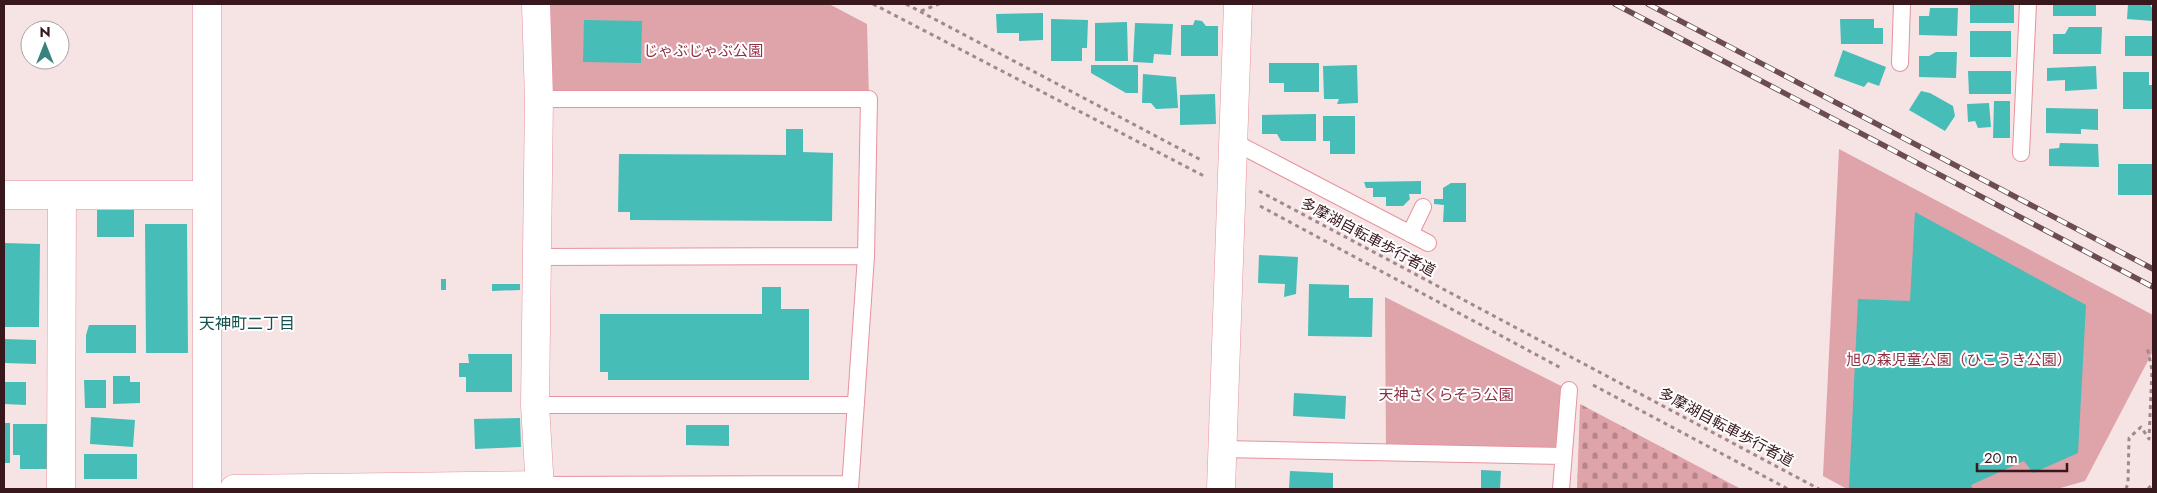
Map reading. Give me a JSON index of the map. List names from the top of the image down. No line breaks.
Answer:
{"streets":{"path":["多摩湖自転車歩行者道"]},"districts":["天神町二丁目"],"parks":["じゃぶじゃぶ公園","旭の森児童公園（ひこうき公園）","天神さくらそう公園"],"scale_bar":"20 m","north":"top"}
